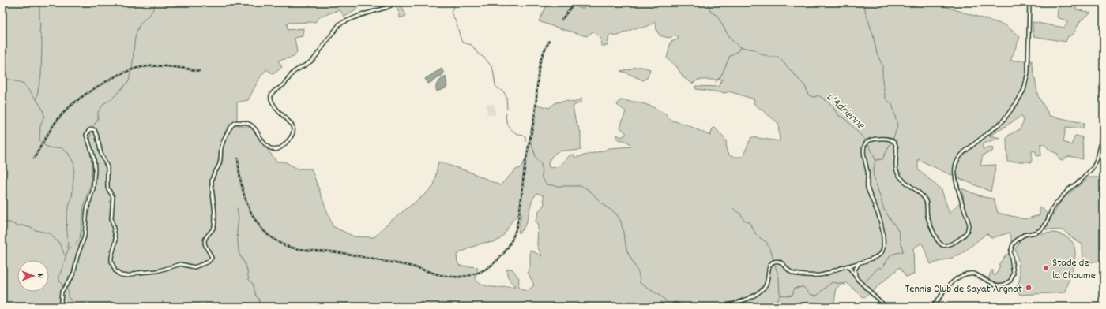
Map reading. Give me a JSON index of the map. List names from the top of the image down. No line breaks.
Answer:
{"water":["L'Adrienne"],"places":["Stade de la Chaume","Tennis Club de Sayat Argnat"],"north":"right"}
